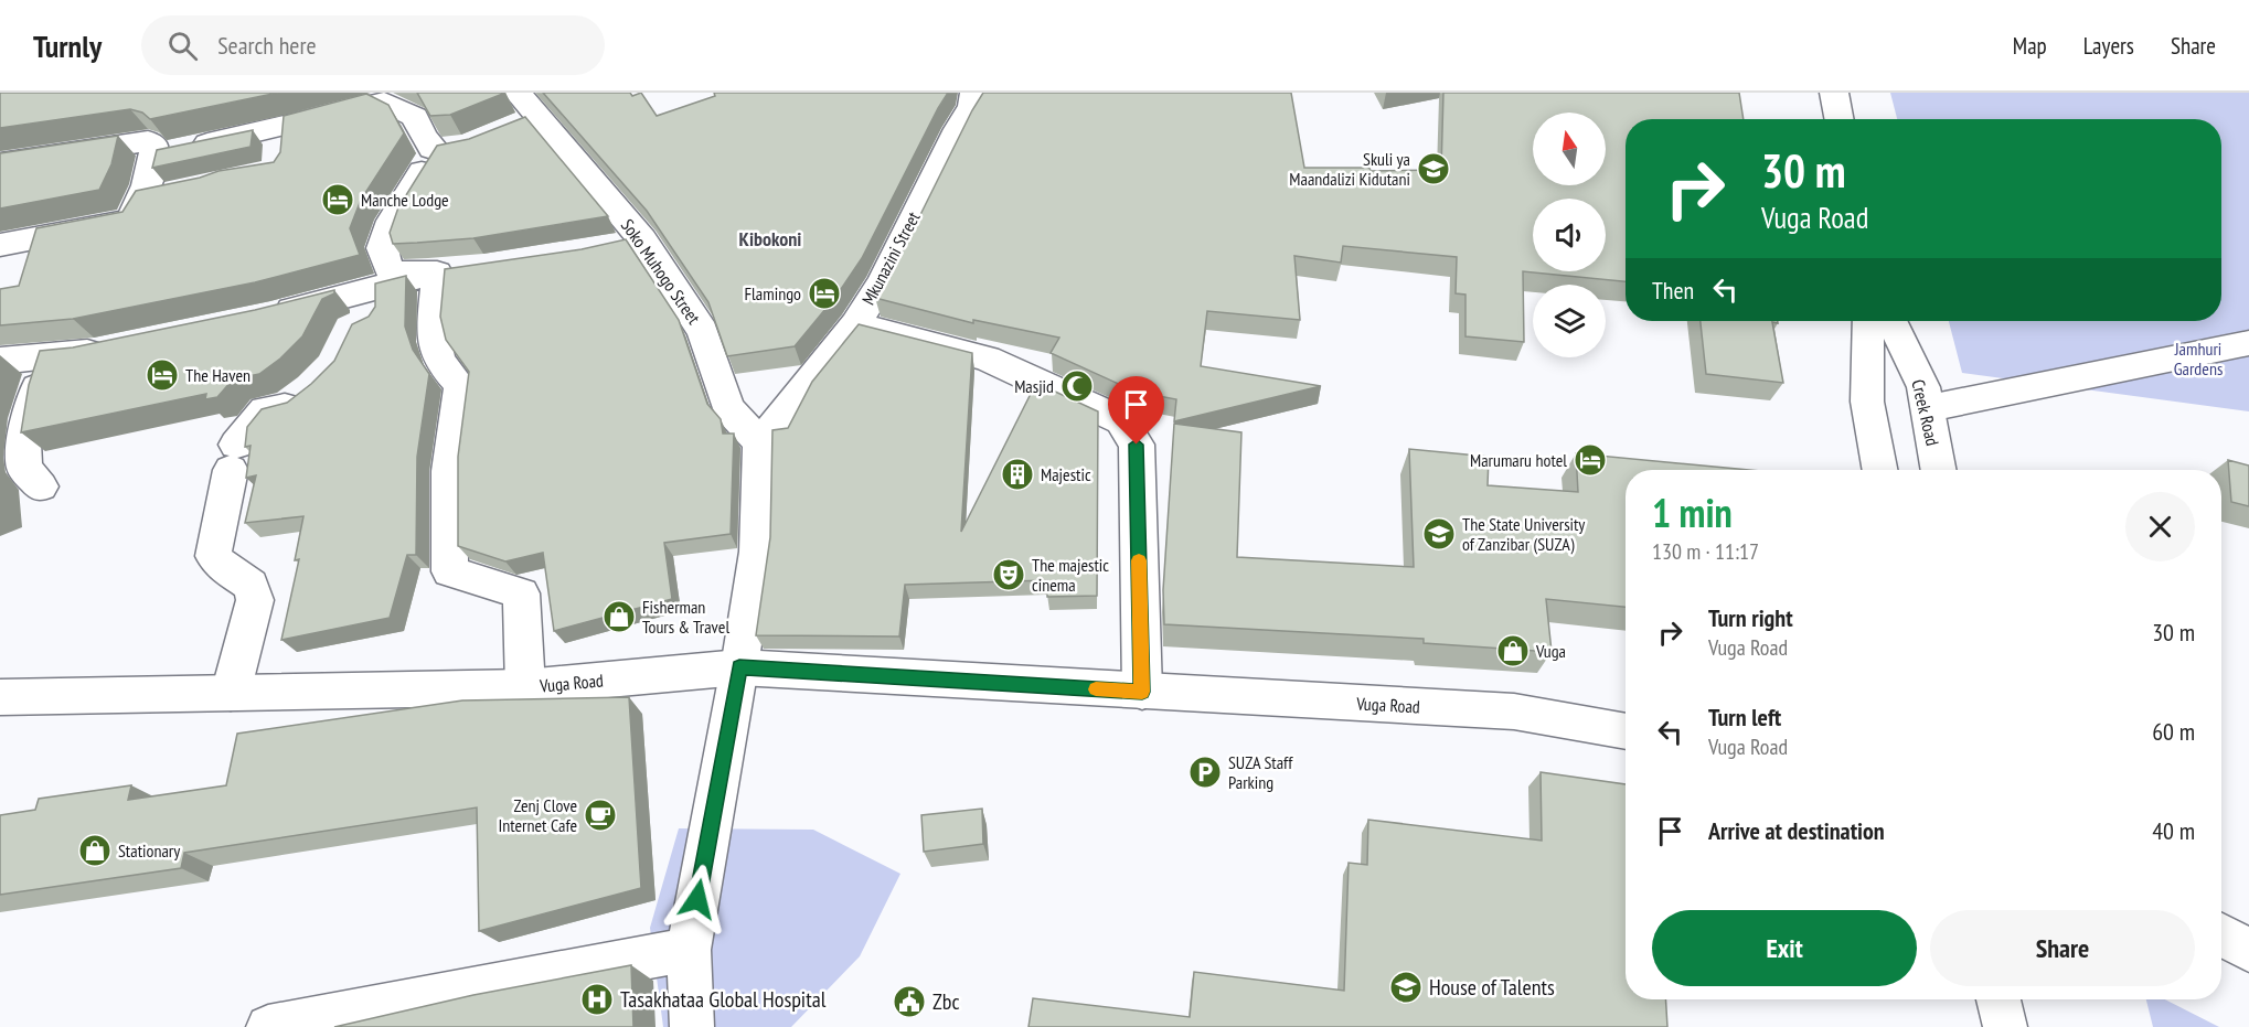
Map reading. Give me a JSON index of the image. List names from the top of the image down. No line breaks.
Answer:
{"streets":{"street":["Mkunazini Street","Soko Muhogo Street","Creek Road","Vuga Road"]},"crossings":[["Mkunazini Street","Soko Muhogo Street"]],"districts":["Kibokoni"],"parks":["Jamhuri Gardens"],"places":{"school or university":["Skuli ya Maandalizi Kidutani","The State University of Zanzibar (SUZA)","House of Talents"],"hotel":["Manche Lodge","Flamingo","The Haven","Marumaru hotel"],"mosque":["Masjid"],"building":["Majestic"],"theatre":["The majestic cinema"],"shop":["Fisherman Tours & Travel","Vuga","Stationary"],"parking":["SUZA Staff Parking"],"cafe":["Zenj Clove Internet Cafe"],"hospital":["Tasakhataa Global Hospital"],"public building":["Zbc"]},"north":"top","page":{"header":"Turnly","search":"Search here","nav":["Map","Layers","Share"],"turn":["30 m","Vuga Road"],"then":"Then","heading":["1 min","130 m · 11:17"],"list":[{"name":"Turn right","note":"Vuga Road","value":"30 m"},{"name":"Turn left","note":"Vuga Road","value":"60 m"},{"name":"Arrive at destination","value":"40 m"}],"buttons":["Exit","Share"]}}
